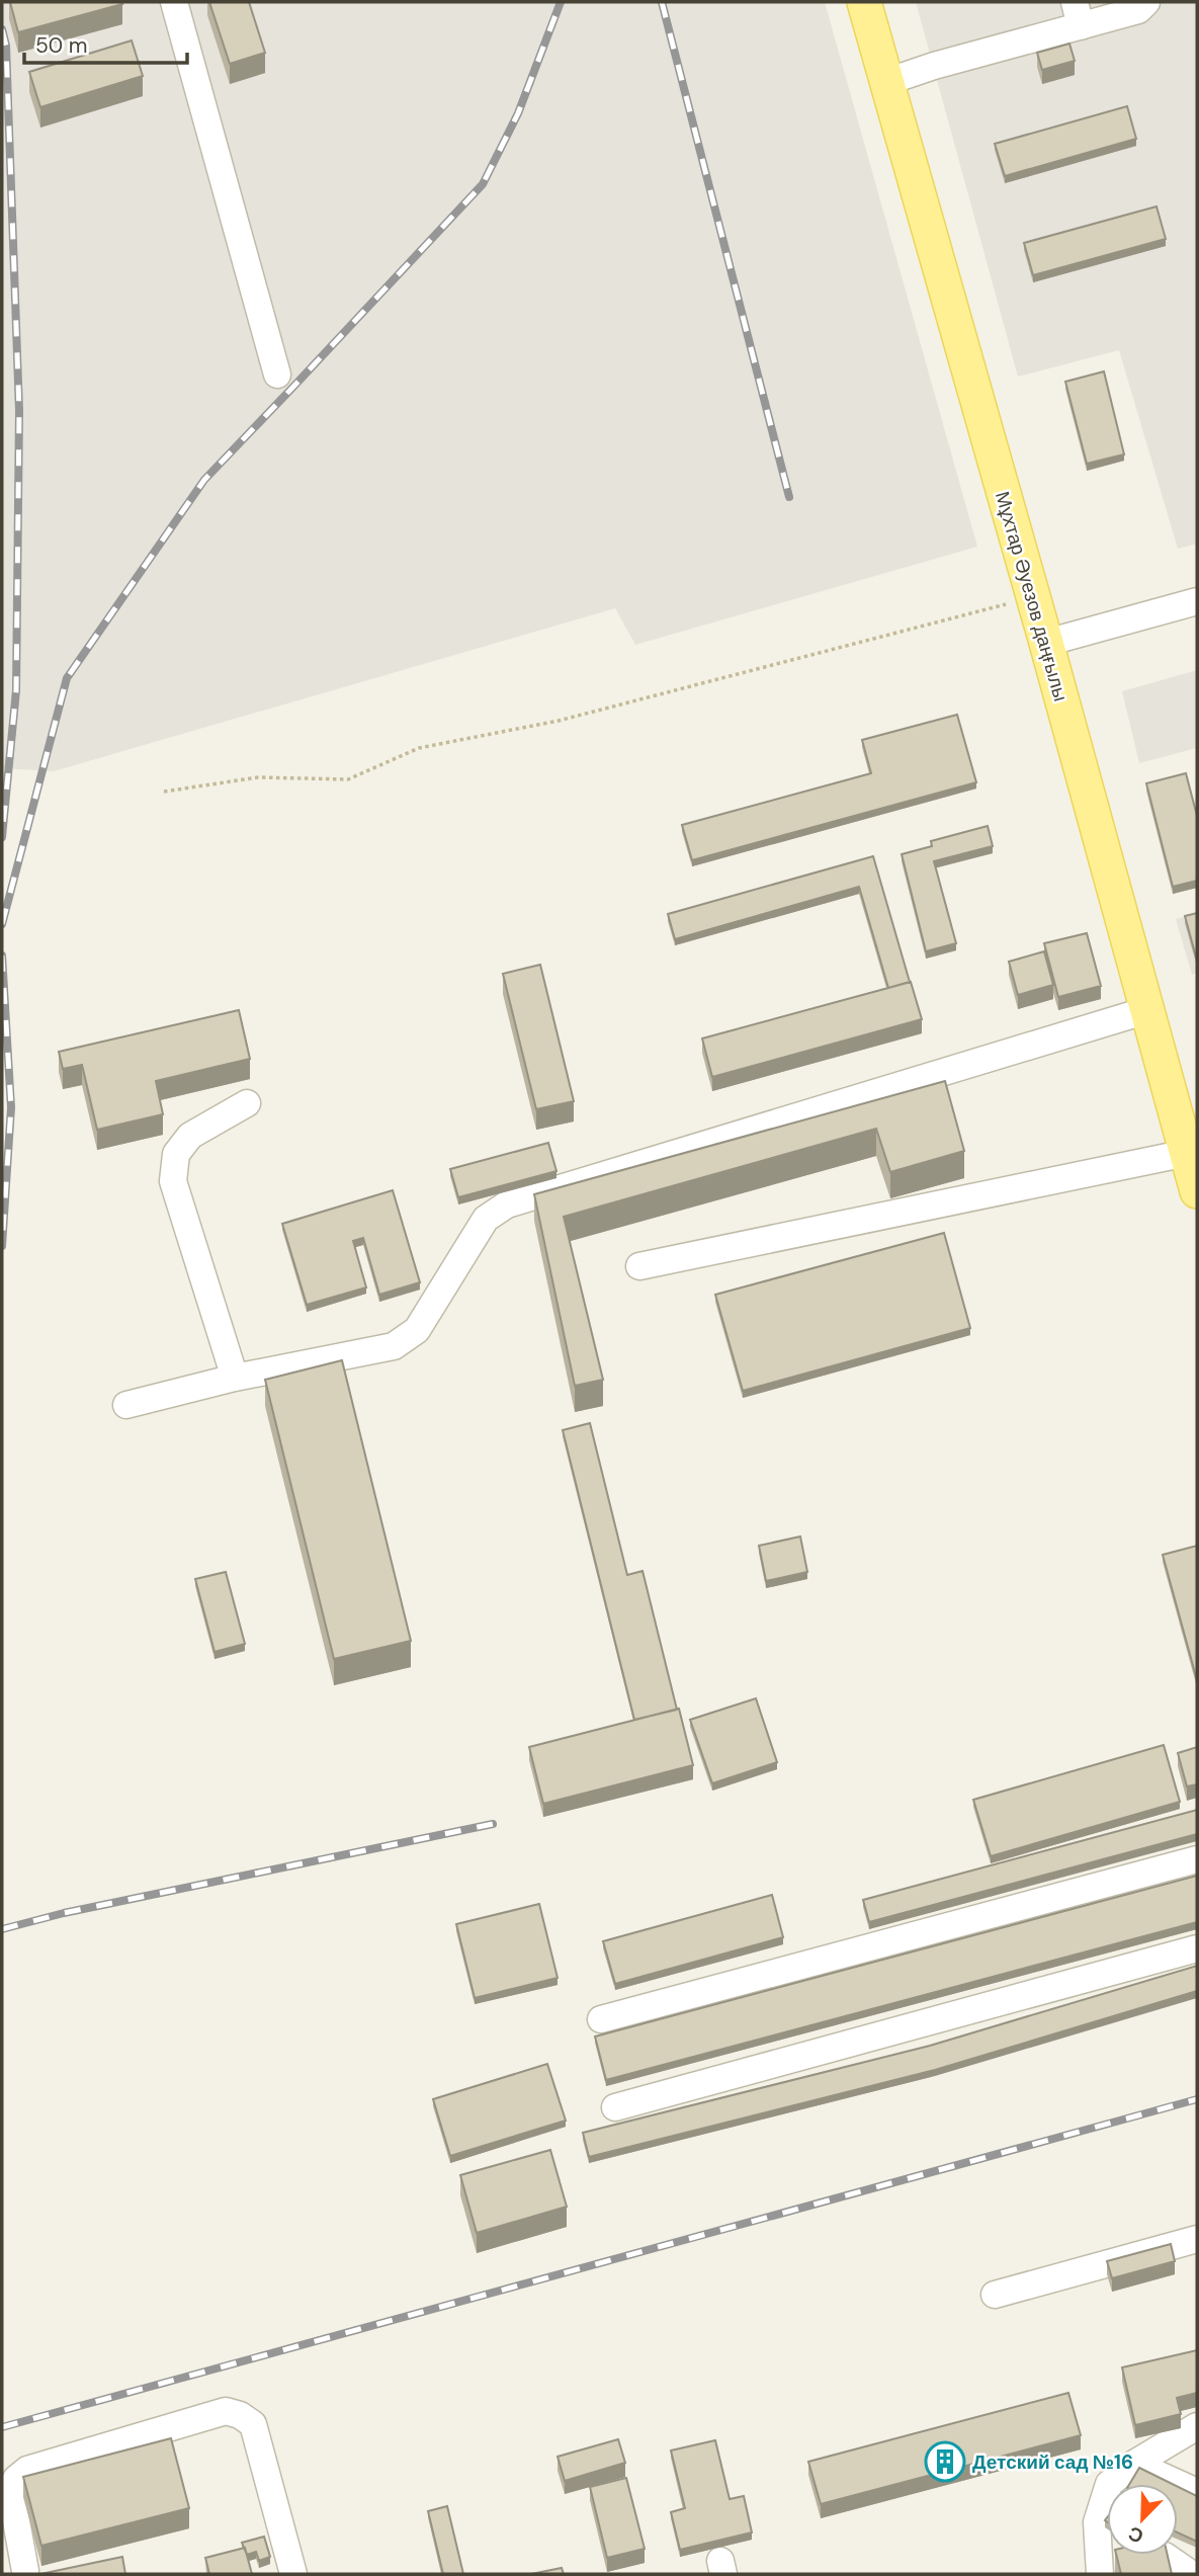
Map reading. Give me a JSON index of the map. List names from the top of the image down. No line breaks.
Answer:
{"streets":{"main road":["Мұхтар Әуезов даңғылы"]},"places":{"building":["Детский сад №16"]},"scale_bar":"50 m","north":"bottom left"}
